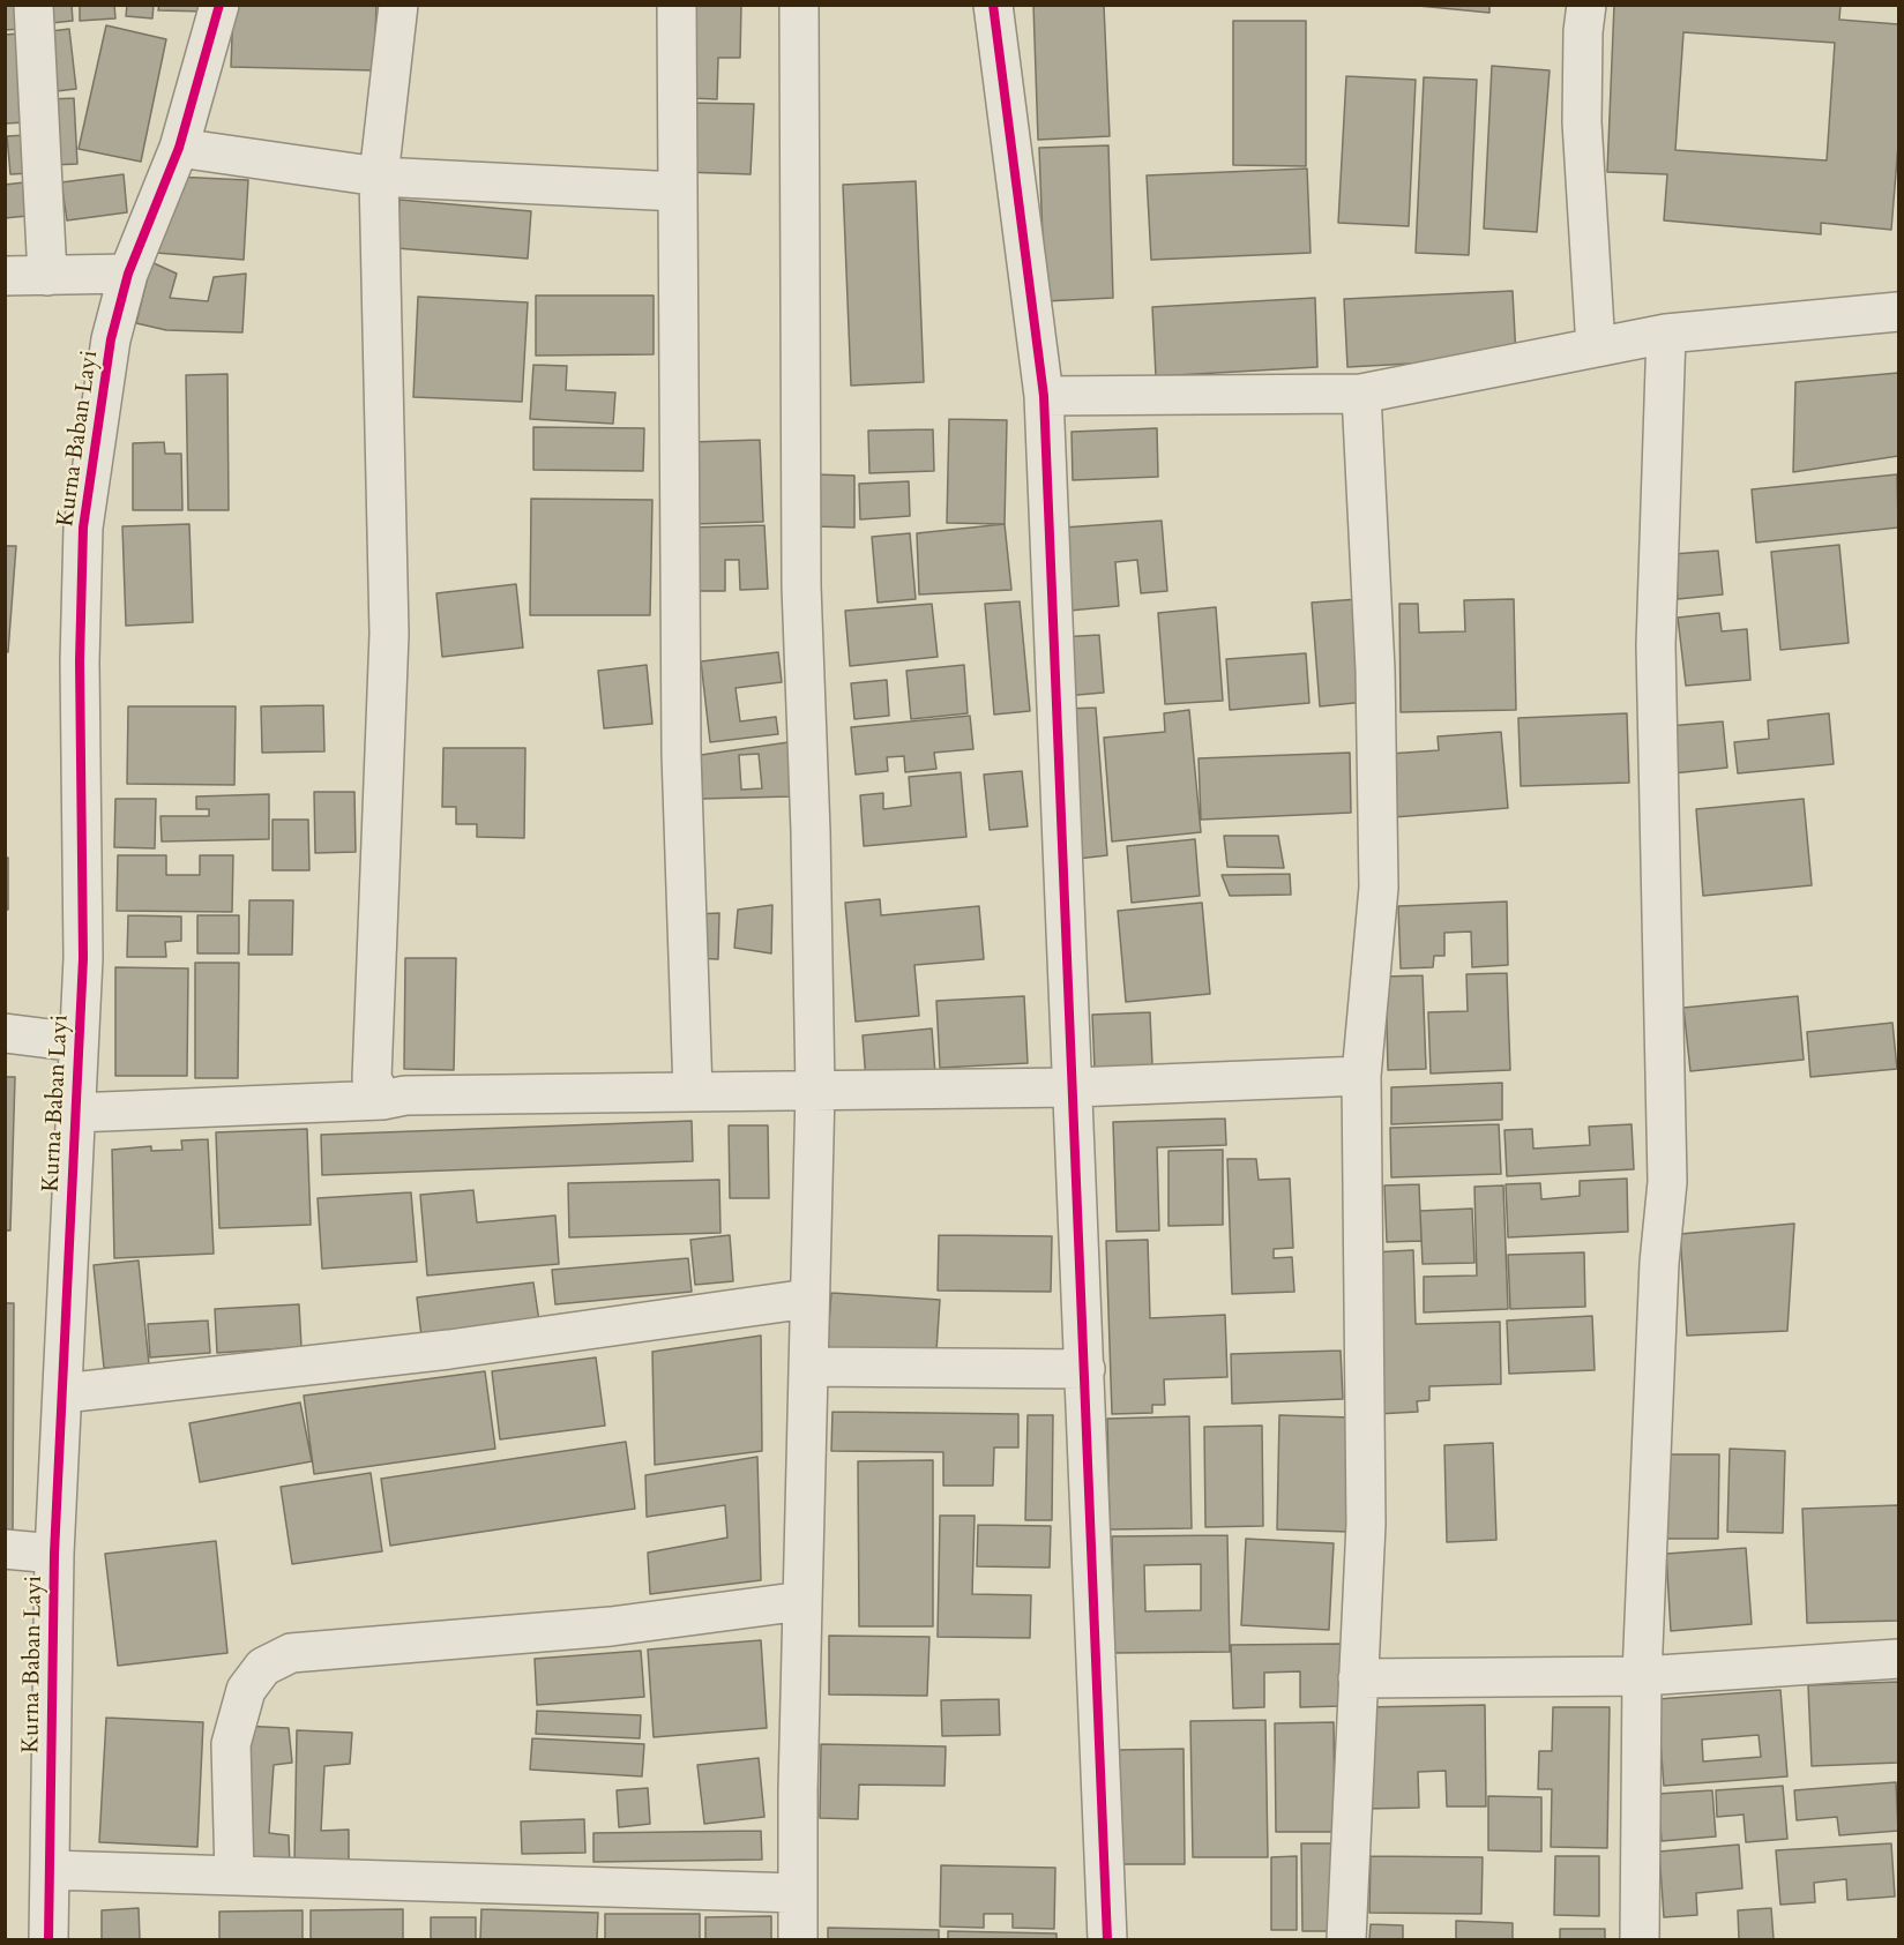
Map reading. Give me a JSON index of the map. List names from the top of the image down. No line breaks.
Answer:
{"streets":{"street":["Kurna Baban Layi"]}}
